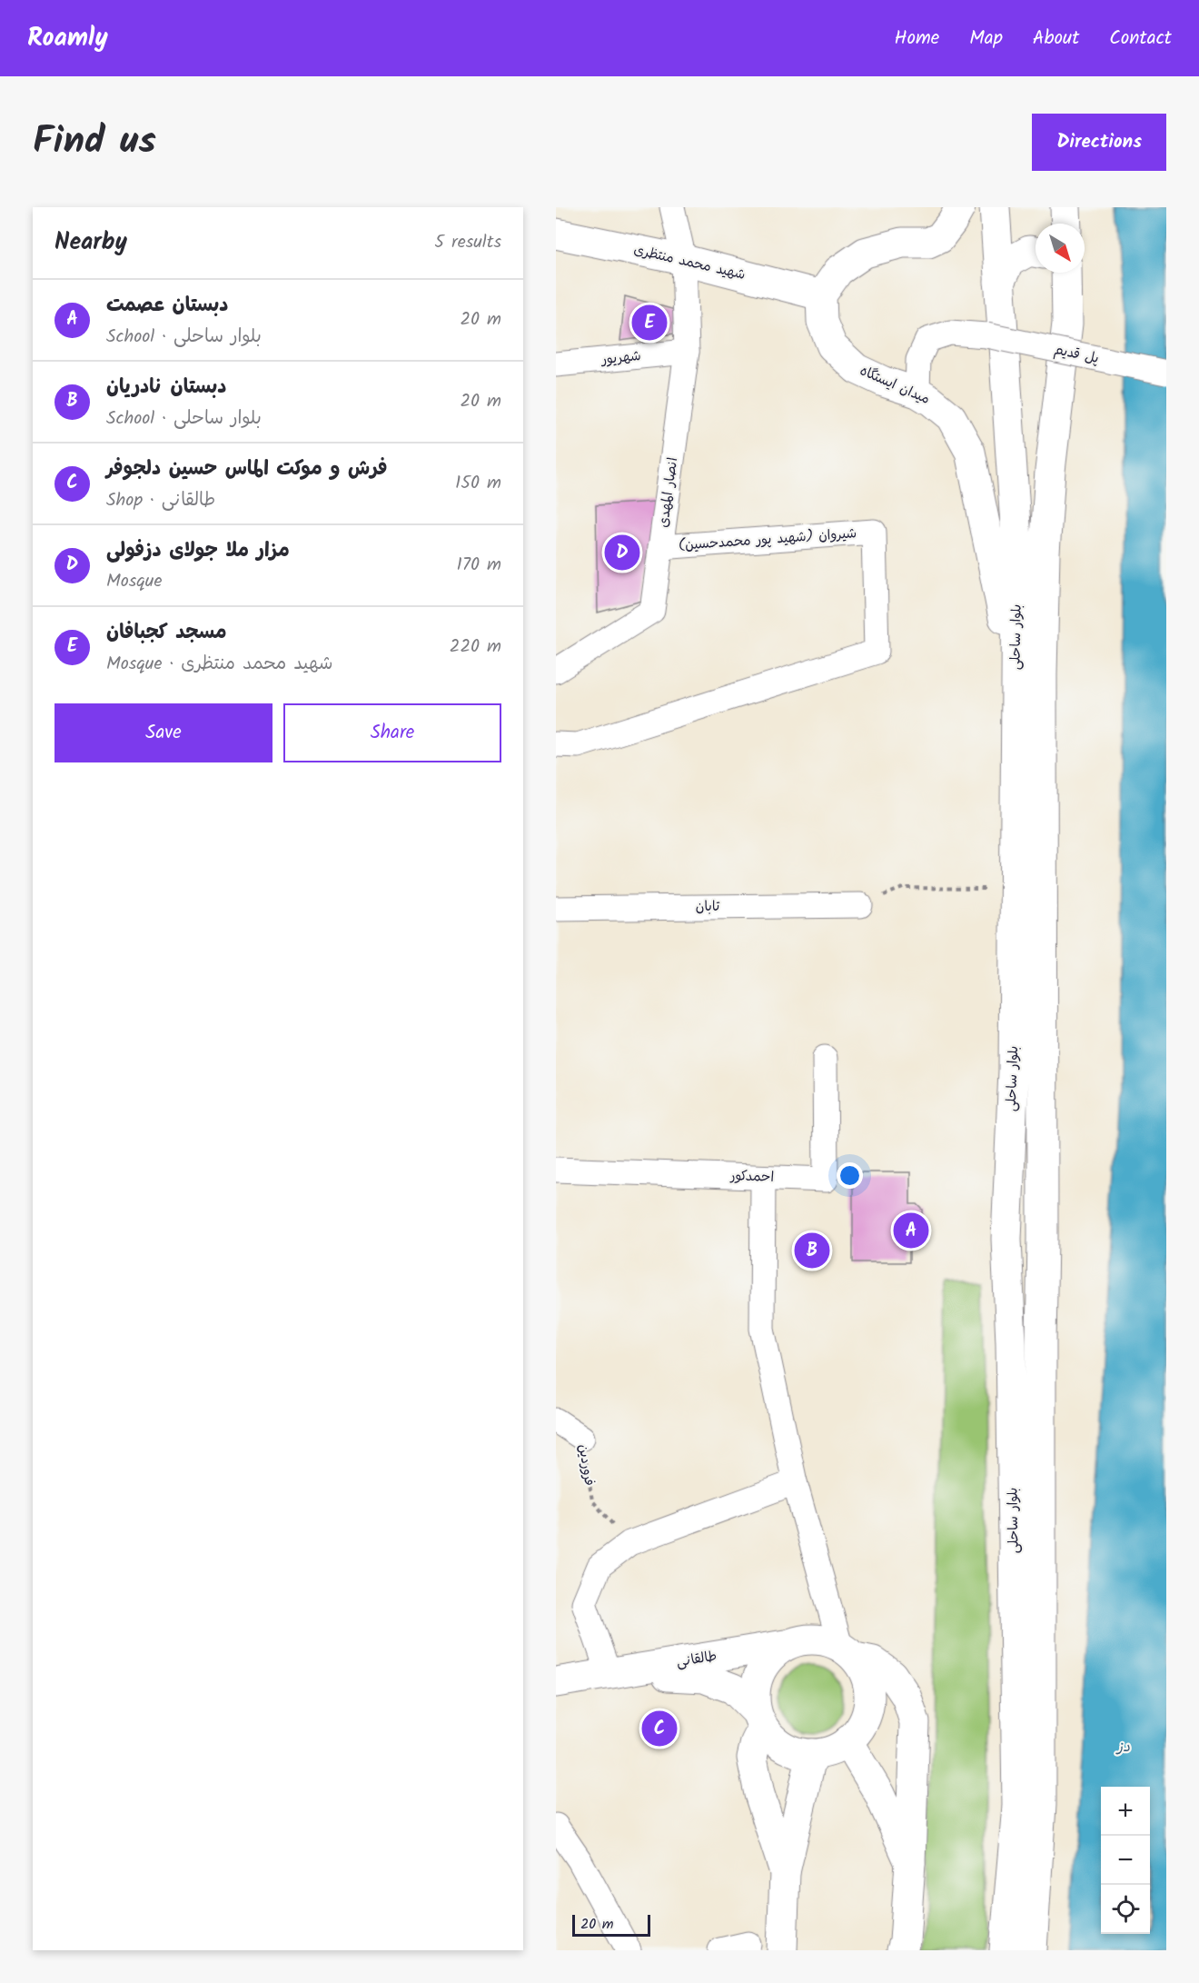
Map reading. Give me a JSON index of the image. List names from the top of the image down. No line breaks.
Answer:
{"streets":{"main road":["شهید محمد منتظری","میدان ایستگاه","بلوار ساحلی","طالقانی"],"street":["پل قدیم","شهریور","انصار المهدی","شیروان (شهید پور محمدحسین)","تابان","احمدکور","فروردین"]},"crossings":[["شهید محمد منتظری","میدان ایستگاه"],["شهید محمد منتظری","انصار المهدی"],["پل قدیم","میدان ایستگاه"],["شهریور","انصار المهدی"],["میدان ایستگاه","بلوار ساحلی"],["انصار المهدی","شیروان (شهید پور محمدحسین)"]],"water":["دز"],"scale_bar":"20 m","north":"bottom right","page":{"header":"Roamly","nav":["Home","Map","About","Contact"],"title":"Find us","buttons":["Directions",["Save","Share"]],"heading":["Nearby","5 results"],"list":[{"mark":"A","name":"دبستان عصمت","note":"School · بلوار ساحلی","value":"20 m"},{"mark":"B","name":"دبستان نادریان","note":"School · بلوار ساحلی","value":"20 m"},{"mark":"C","name":"فرش و موکت الماس حسین دلجوفر","note":"Shop · طالقانی","value":"150 m"},{"mark":"D","name":"مزار ملا جولای دزفولی","note":"Mosque","value":"170 m"},{"mark":"E","name":"مسجد کجبافان","note":"Mosque · شهید محمد منتظری","value":"220 m"}],"pins":["E","D","A","B","C"],"map_buttons":["+","−"],"scale":"20 m"}}
